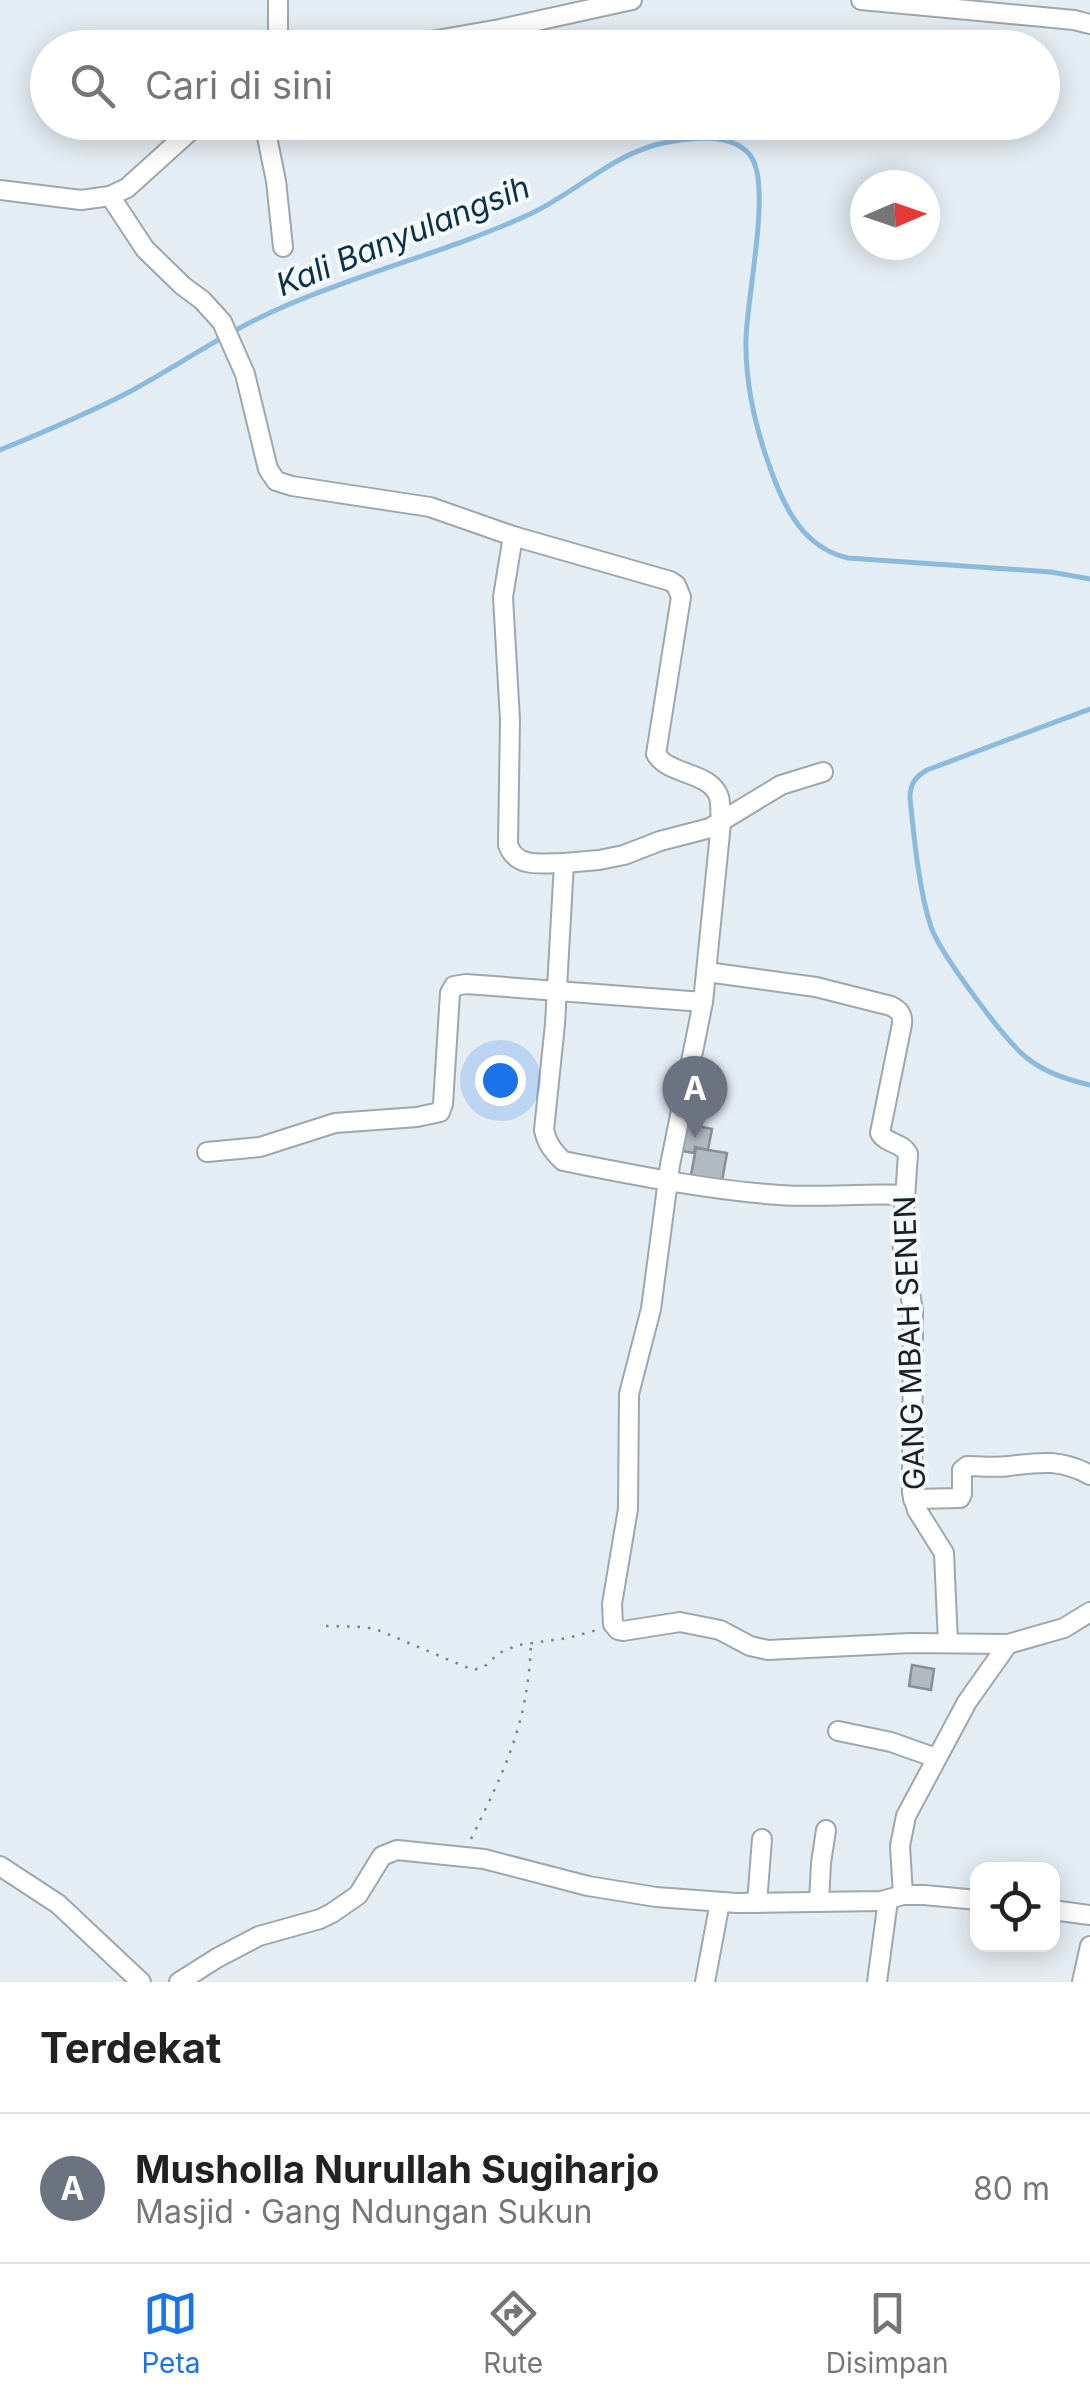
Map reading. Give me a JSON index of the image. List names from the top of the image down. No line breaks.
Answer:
{"streets":{"street":["GANG MBAH SENEN"]},"water":["Kali Banyulangsih"],"north":"right","page":{"search":"Cari di sini","pins":"A","heading":"Terdekat","list":[{"mark":"A","name":"Musholla Nurullah Sugiharjo","note":"Masjid · Gang Ndungan Sukun","value":"80 m"}],"nav":["Peta","Rute","Disimpan"]}}
